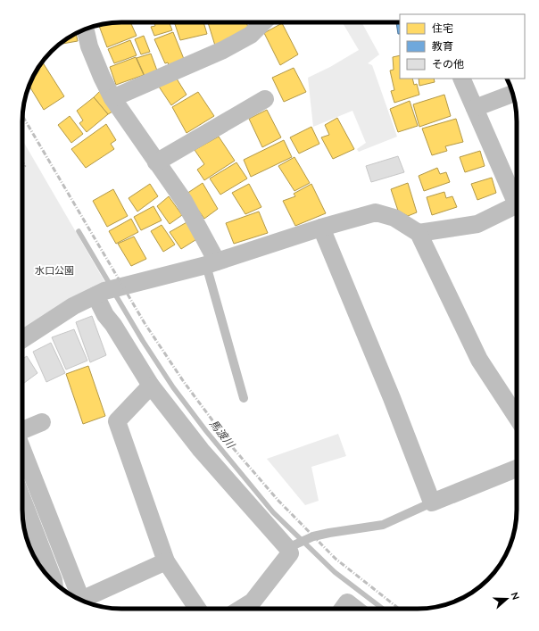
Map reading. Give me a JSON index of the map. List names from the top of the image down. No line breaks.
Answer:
{"water":["馬渡川"],"parks":["水口公園"],"legend":["住宅","教育","その他"],"north":"right"}
